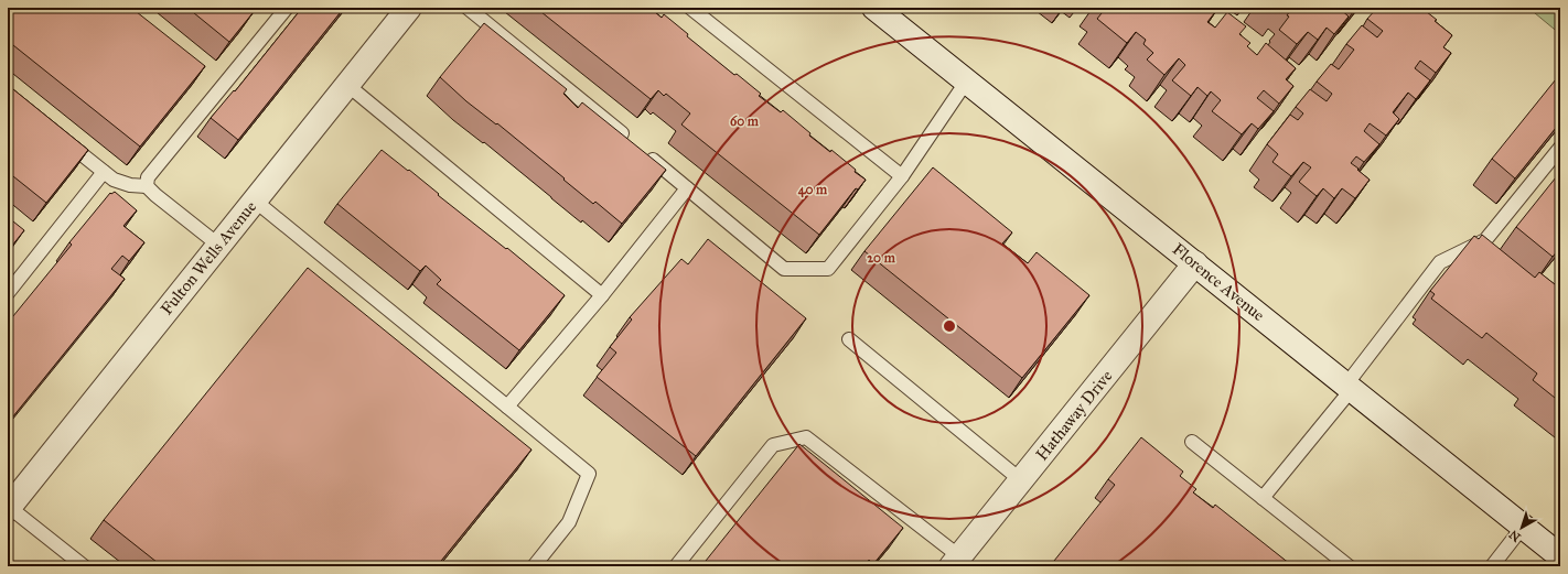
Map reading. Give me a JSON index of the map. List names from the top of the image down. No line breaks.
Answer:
{"streets":{"street":["Fulton Wells Avenue","Florence Avenue","Hathaway Drive"]},"crossings":[["Florence Avenue","Hathaway Drive"]],"north":"bottom left","rings":["60 m","40 m","20 m"]}
